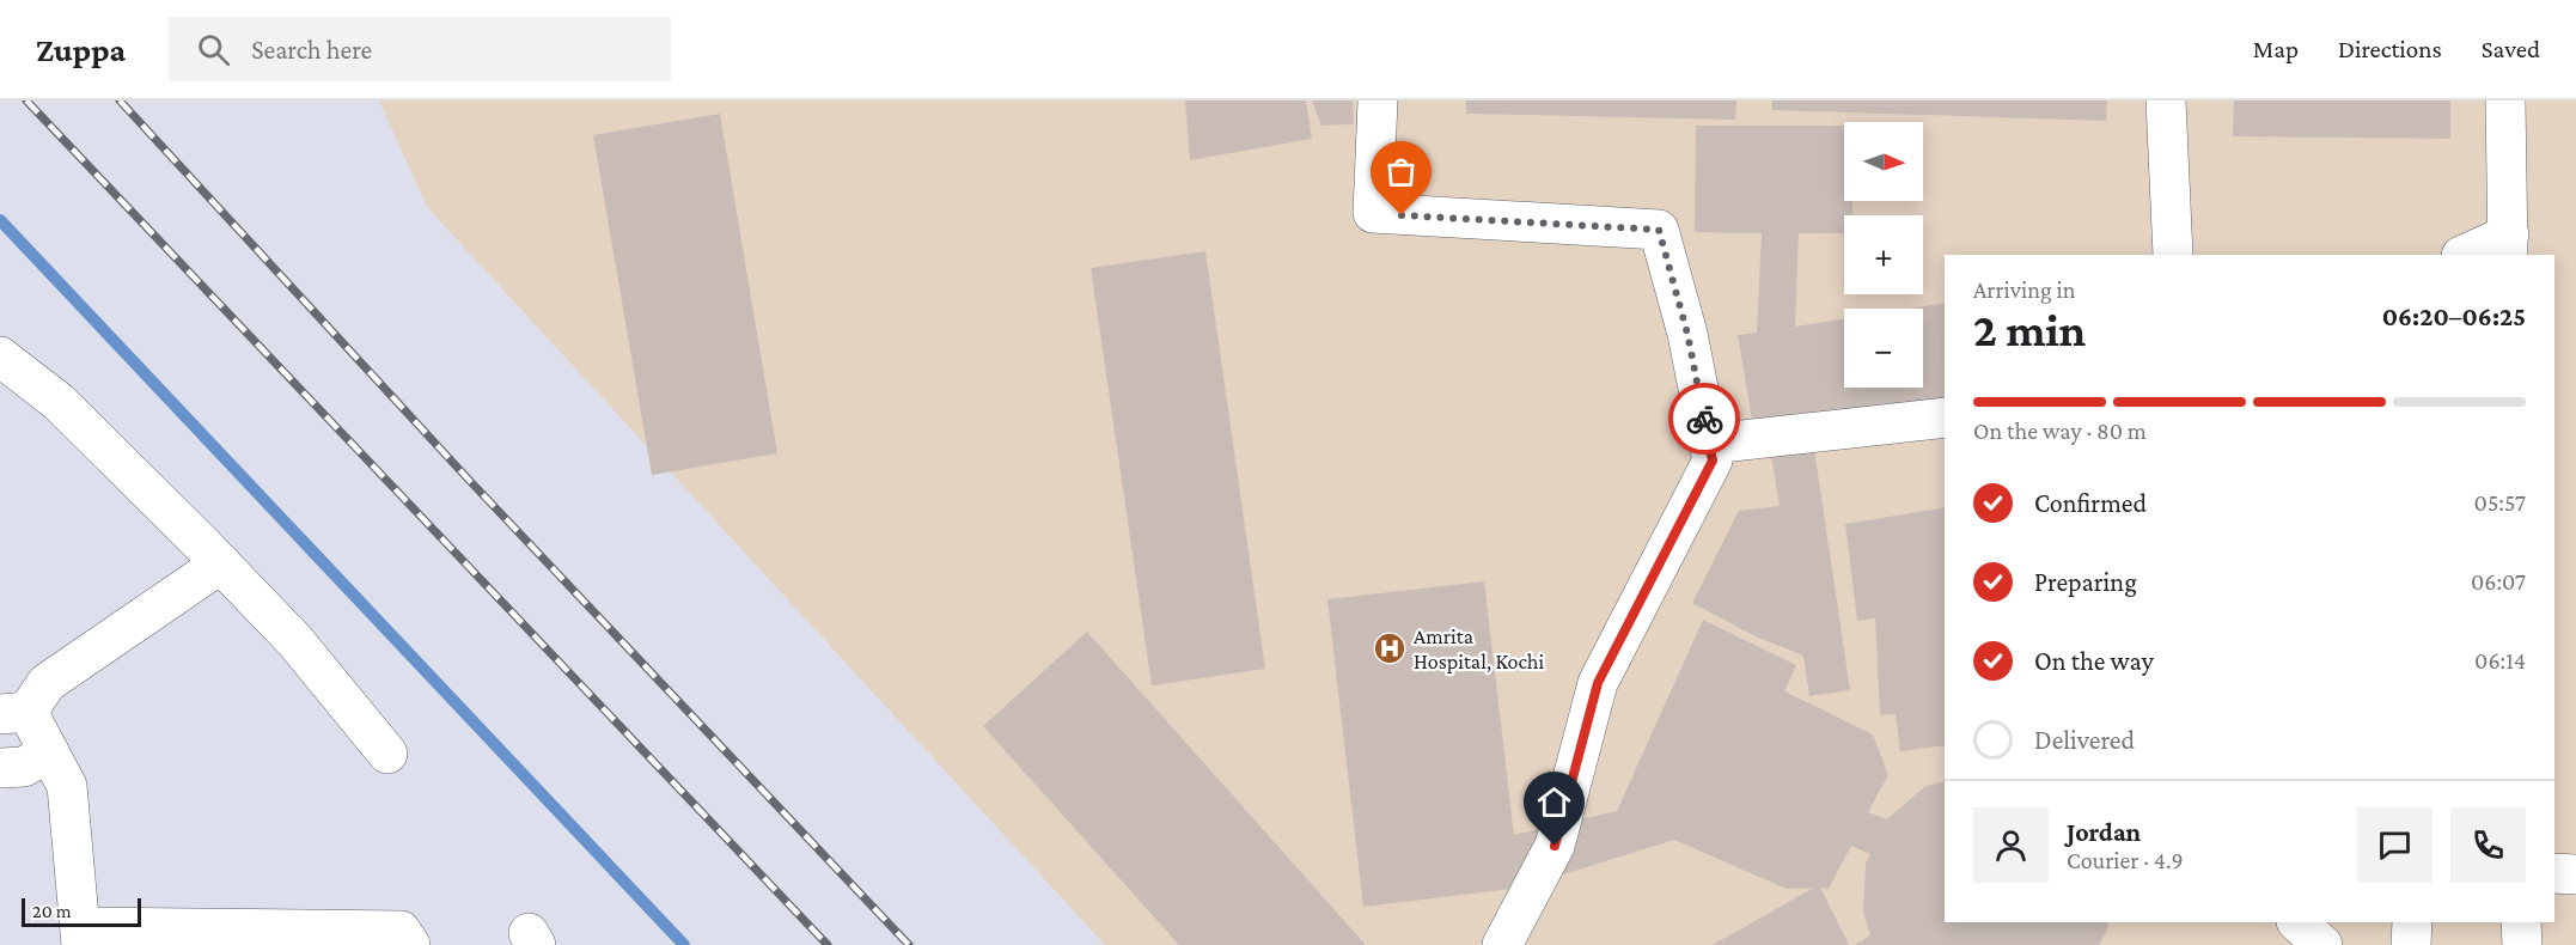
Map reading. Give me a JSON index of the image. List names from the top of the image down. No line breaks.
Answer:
{"places":{"hospital":["Amrita Hospital, Kochi"]},"scale_bar":"20 m","north":"right","page":{"header":"Zuppa","search":"Search here","nav":["Map","Directions","Saved"],"map_buttons":["+","−"],"heading":["2 min","Arriving in","06:20–06:25"],"panel":["Jordan","Courier · 4.9"],"bar":"On the way · 80 m","list":[["Confirmed","05:57"],["Preparing","06:07"],["On the way","06:14"],"Delivered"],"scale":"20 m"}}
